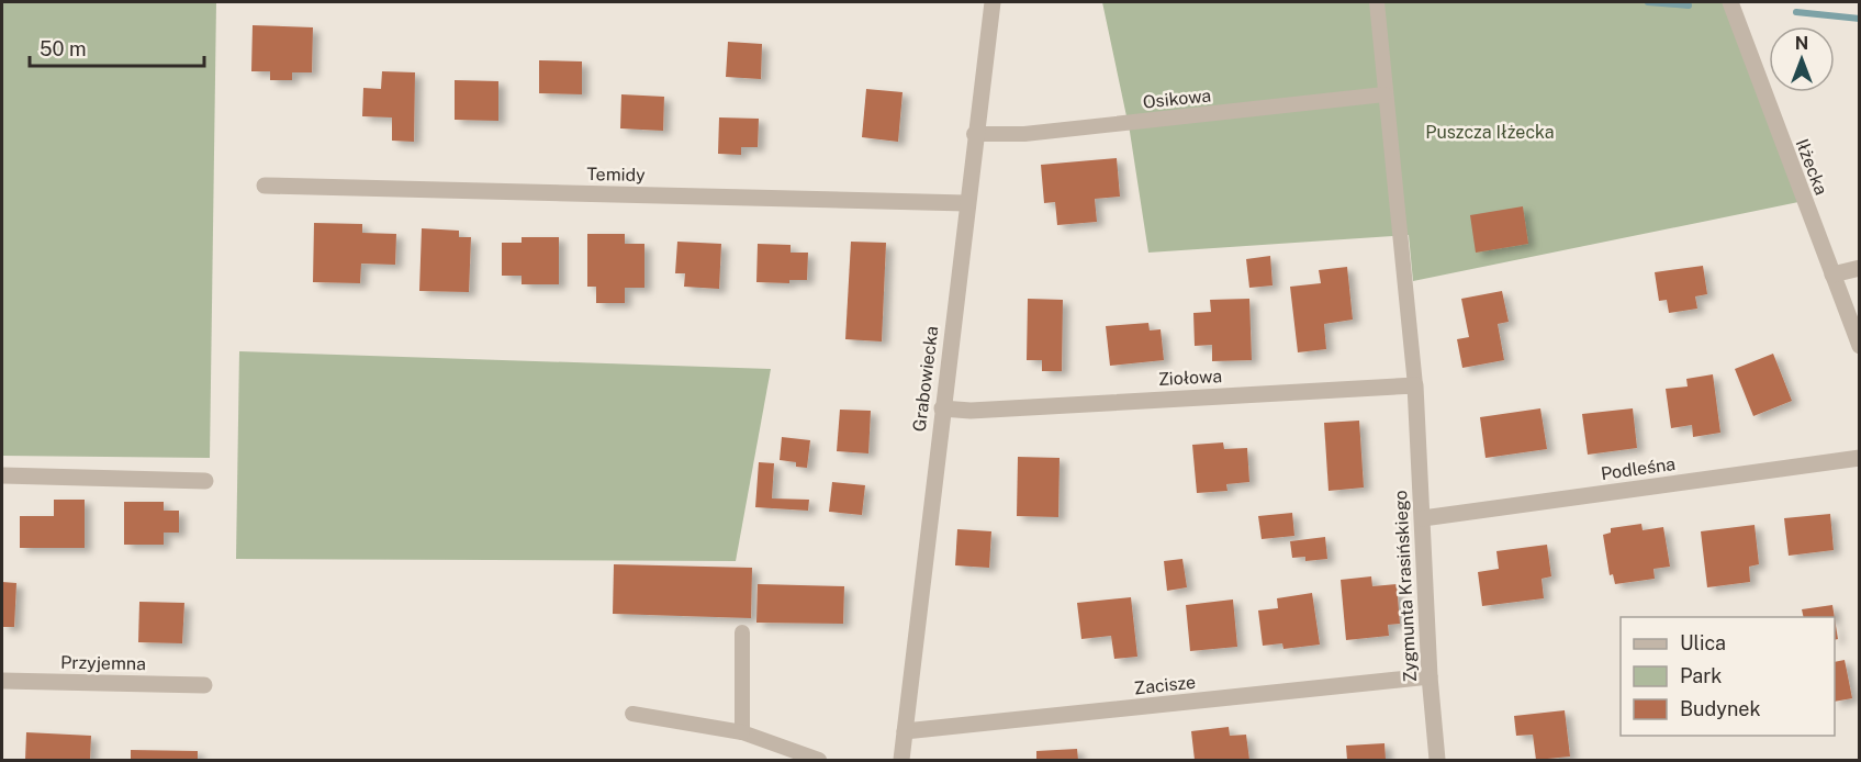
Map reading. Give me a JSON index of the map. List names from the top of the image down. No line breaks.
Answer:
{"streets":{"street":["Iłżecka","Temidy","Ziołowa","Grabowiecka","Podleśna","Zygmunta Krasińskiego","Przyjemna","Zacisze"],"lane":["Osikowa"]},"crossings":[["Osikowa","Grabowiecka"],["Temidy","Grabowiecka"],["Ziołowa","Grabowiecka"],["Ziołowa","Zygmunta Krasińskiego"],["Grabowiecka","Zacisze"],["Podleśna","Zygmunta Krasińskiego"],["Zygmunta Krasińskiego","Zacisze"]],"parks":["Puszcza Iłżecka"],"legend":["Ulica","Park","Budynek"],"scale_bar":"50 m","north":"top"}
